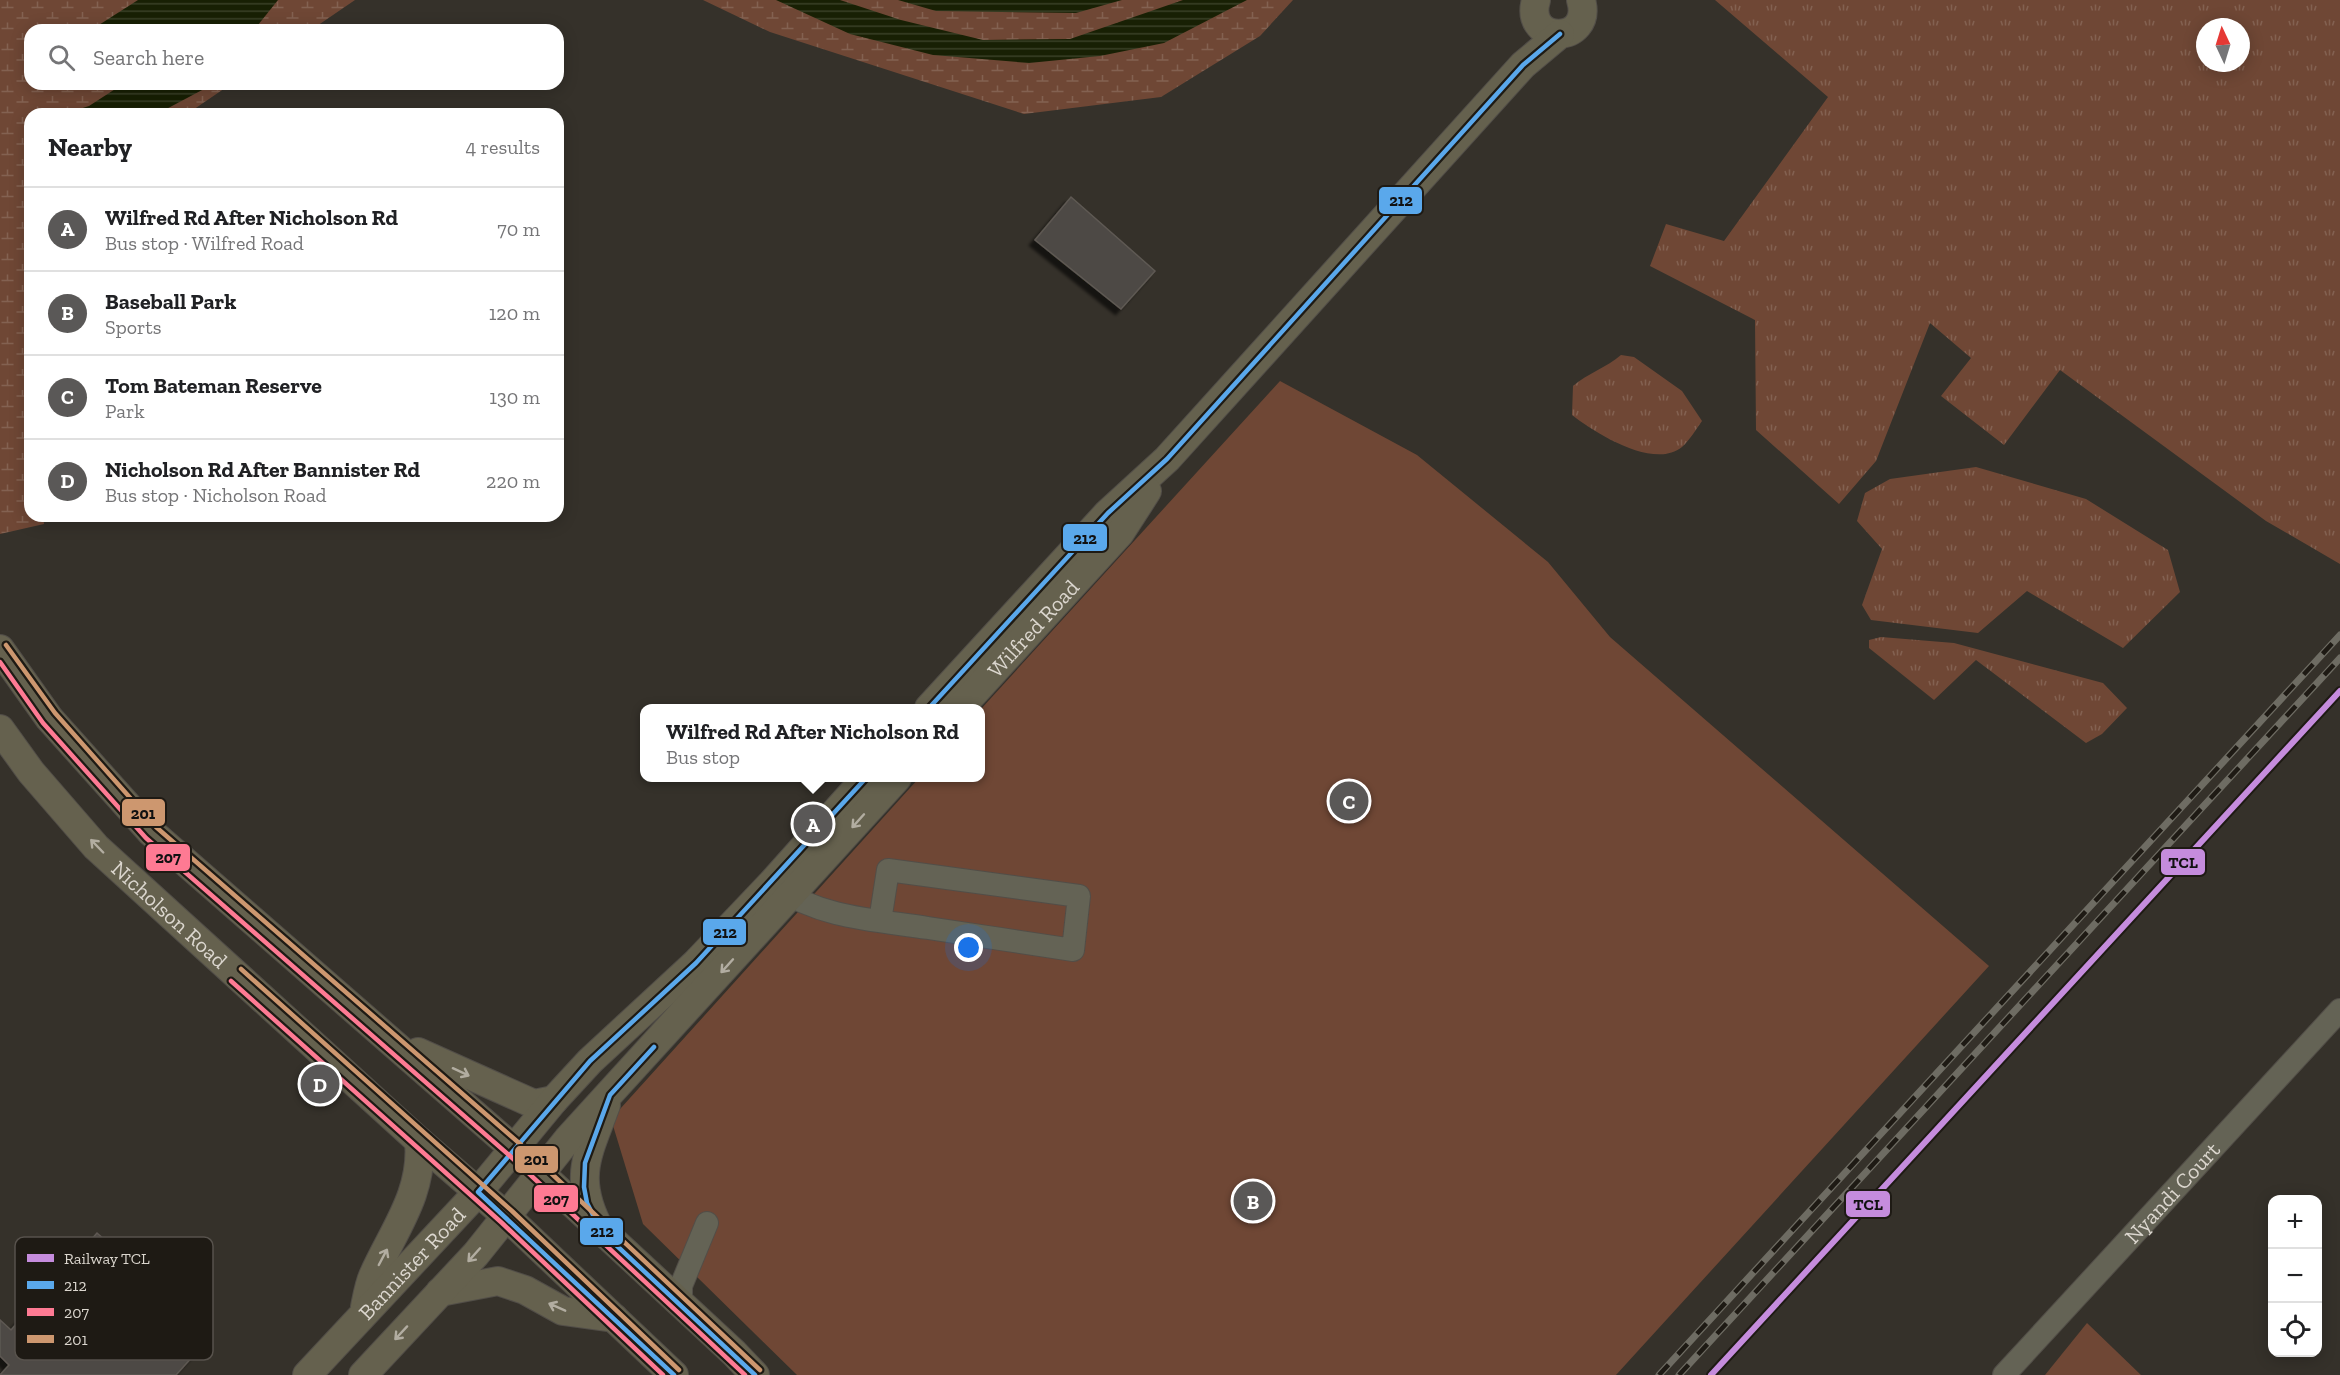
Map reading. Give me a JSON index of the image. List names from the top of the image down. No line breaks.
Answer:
{"streets":{"main road":["Wilfred Road","Nicholson Road","Bannister Road"],"street":["Nyandi Court"]},"crossings":[["Nicholson Road","Bannister Road"]],"lines":["transit line 212","transit line 201","transit line 207","rail line TCL"],"legend":["Railway TCL","212","207","201"],"north":"top","page":{"search":"Search here","heading":["Nearby","4 results"],"list":[{"mark":"A","name":"Wilfred Rd After Nicholson Rd","note":"Bus stop · Wilfred Road","value":"70 m"},{"mark":"B","name":"Baseball Park","note":"Sports","value":"120 m"},{"mark":"C","name":"Tom Bateman Reserve","note":"Park","value":"130 m"},{"mark":"D","name":"Nicholson Rd After Bannister Rd","note":"Bus stop · Nicholson Road","value":"220 m"}],"popup":["Wilfred Rd After Nicholson Rd","Bus stop"],"pins":["C","A","D","B"],"map_buttons":["+","−"]}}
